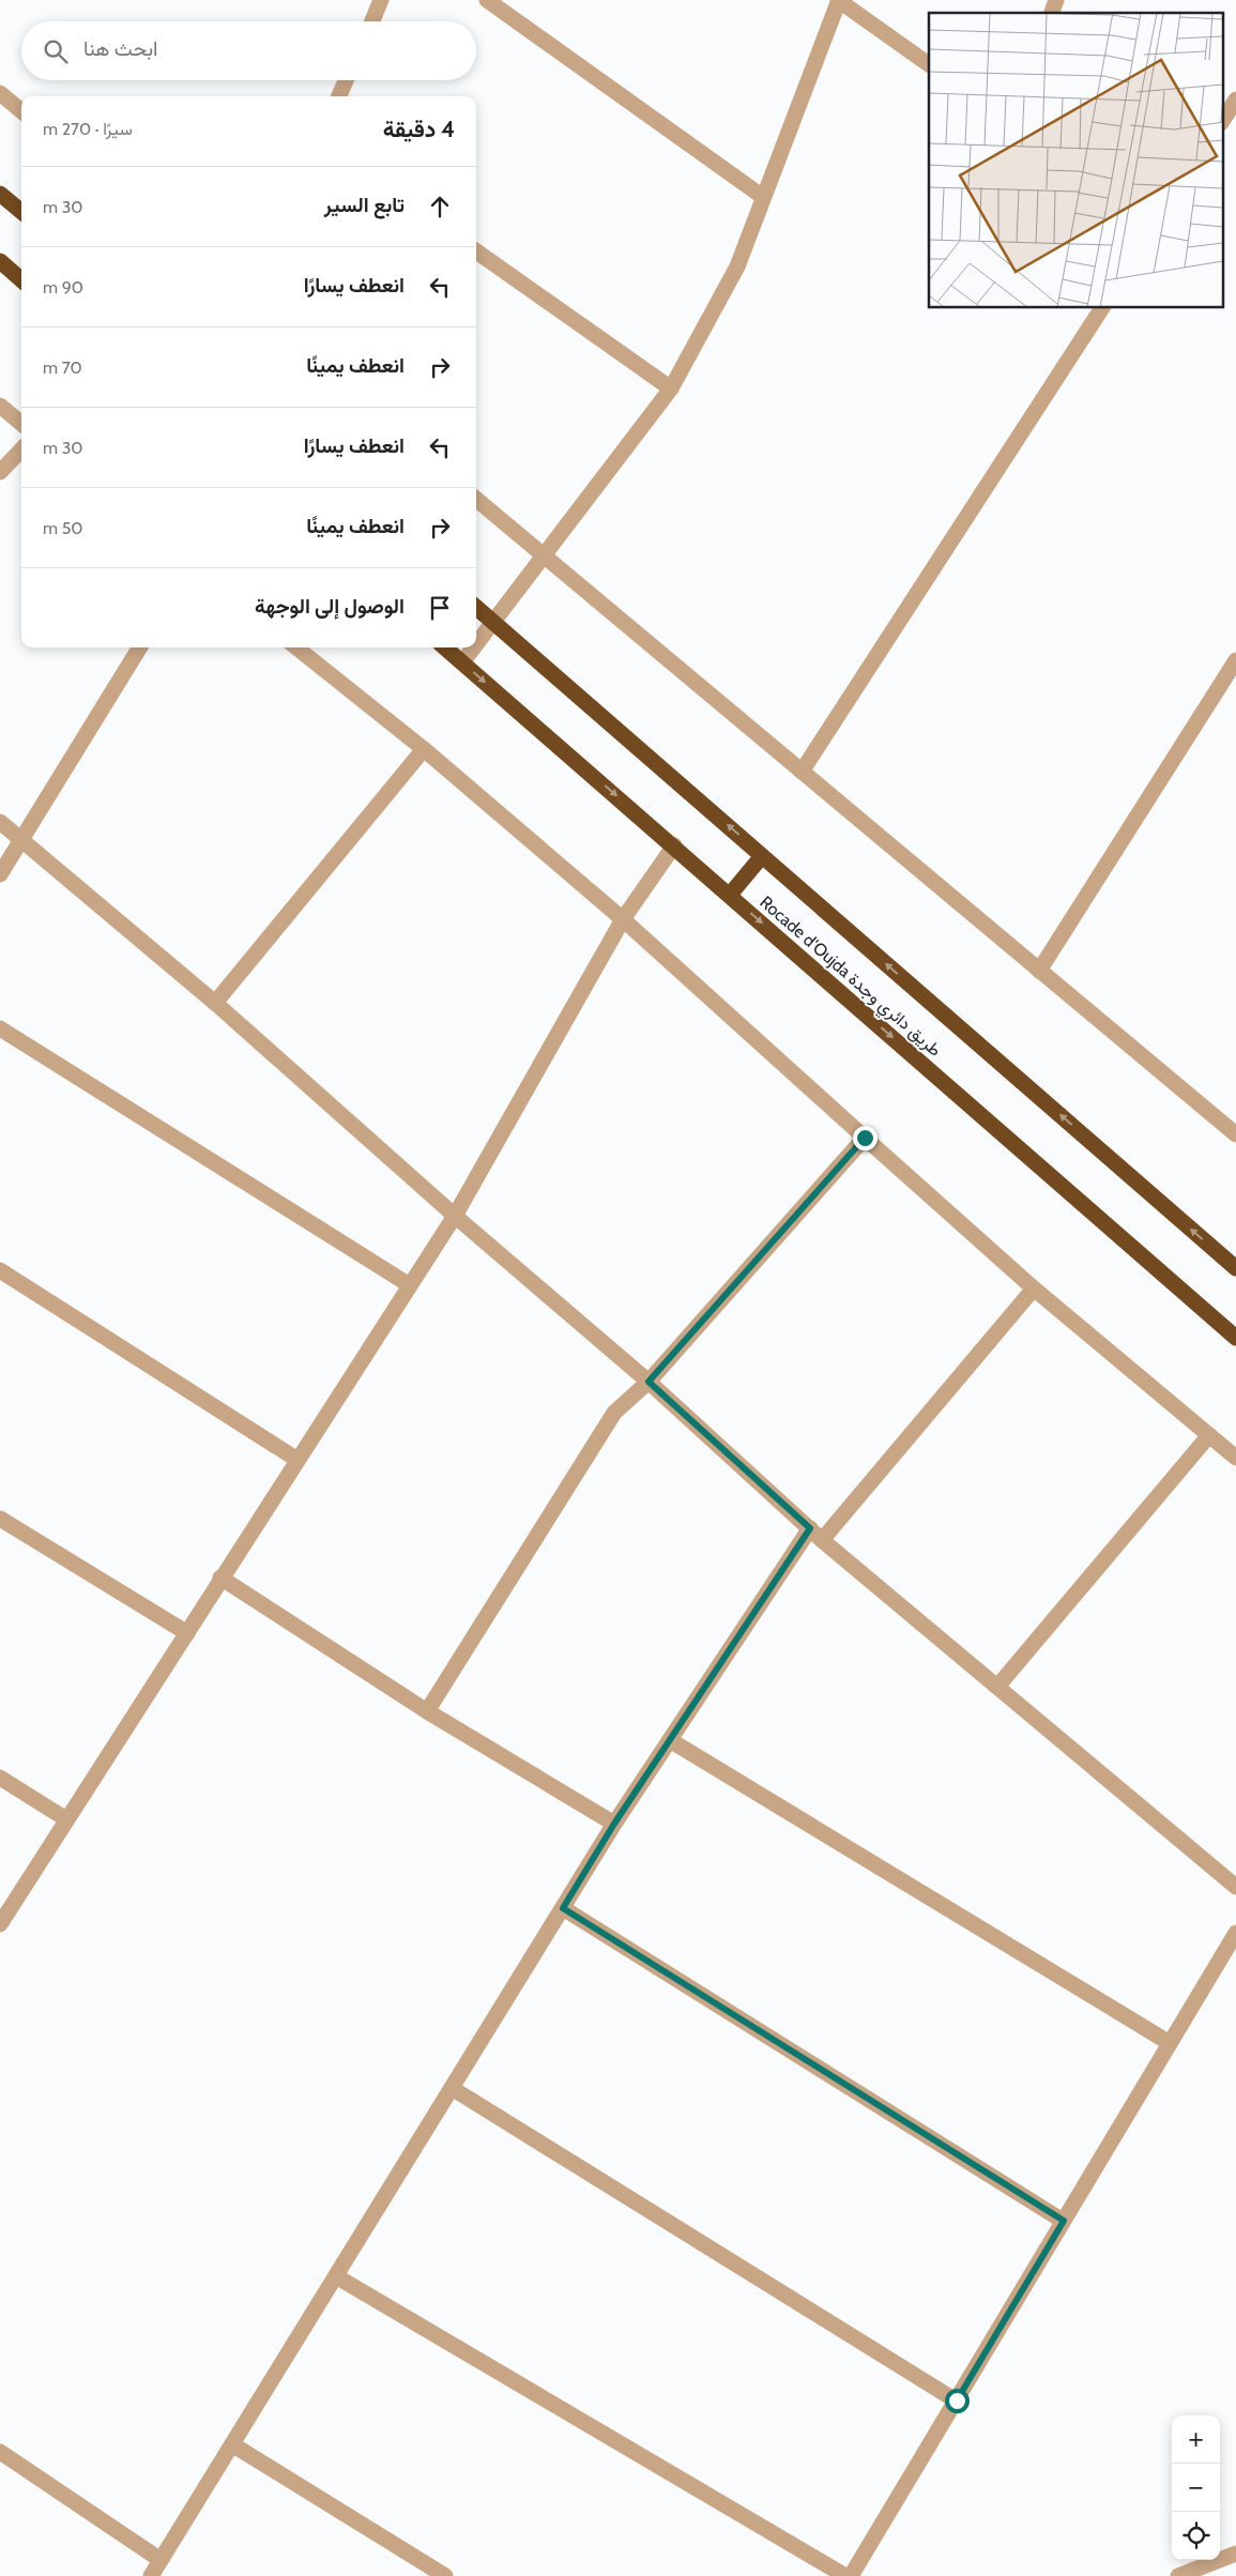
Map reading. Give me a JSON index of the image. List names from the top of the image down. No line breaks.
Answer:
{"streets":{"highway":["Rocade d'Oujda طريق دائري وجدة"]},"page":{"search":"ابحث هنا","heading":["4 دقيقة","سيرًا · 270 m"],"list":[["تابع السير","30 m"],["انعطف يسارًا","90 m"],["انعطف يمينًا","70 m"],["انعطف يسارًا","30 m"],["انعطف يمينًا","50 m"],"الوصول إلى الوجهة"],"map_buttons":["+","−"]}}
